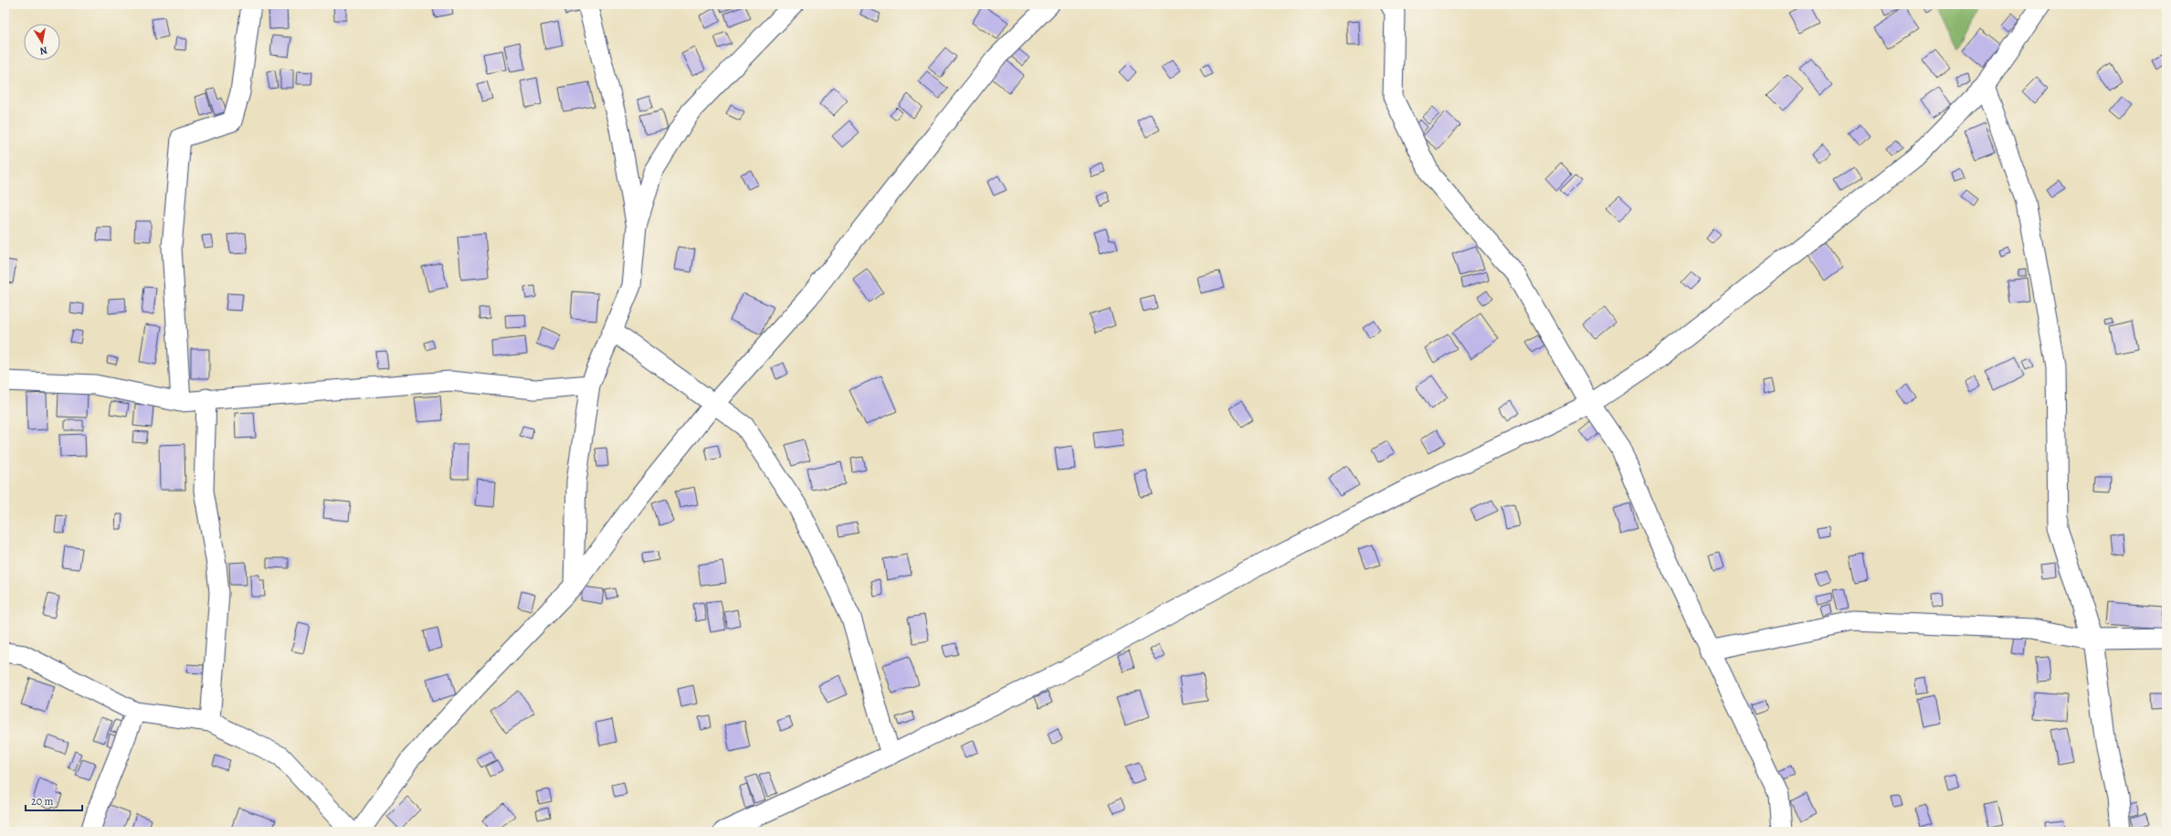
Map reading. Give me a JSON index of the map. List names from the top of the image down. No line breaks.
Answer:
{"scale_bar":"20 m","north":"bottom"}
